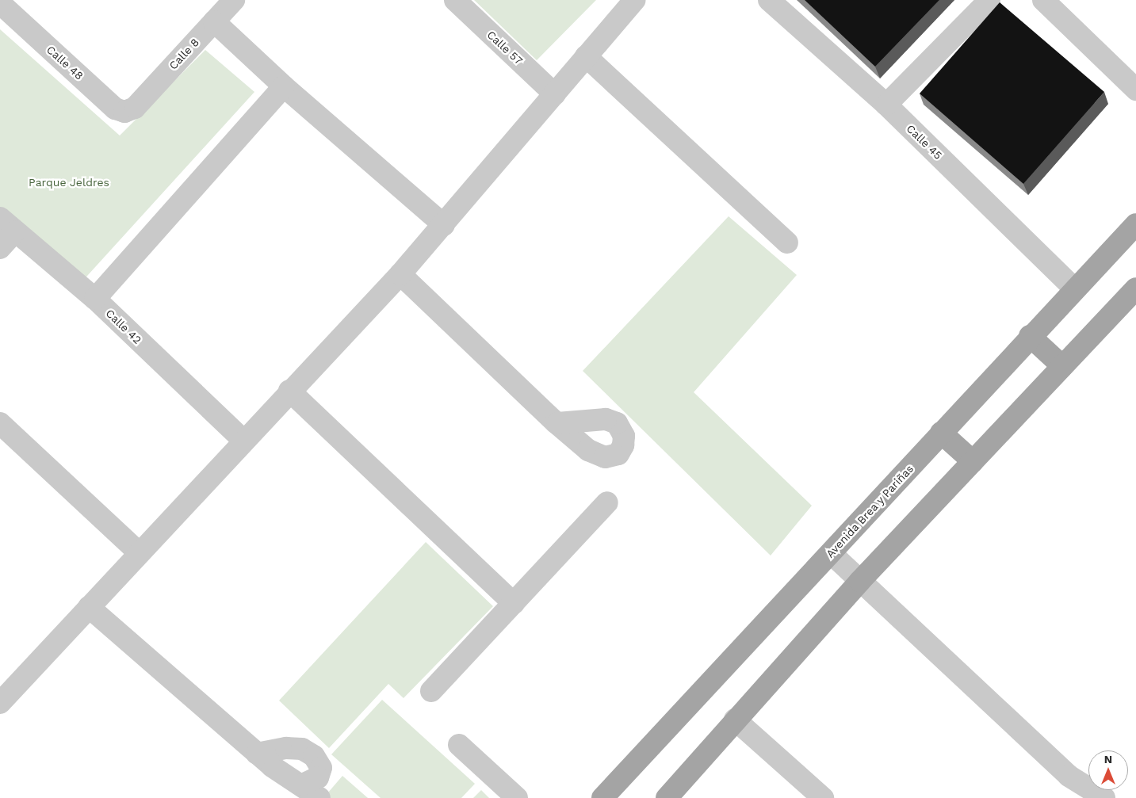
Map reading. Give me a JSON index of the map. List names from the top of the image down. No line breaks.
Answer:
{"streets":{"main road":["Avenida Brea y Pariñas"],"street":["Calle 57","Calle 8","Calle 48","Calle 45","Calle 42"]},"crossings":[["Calle 8","Calle 48"],["Calle 45","Avenida Brea y Pariñas"]],"parks":["Parque Jeldres"],"north":"top"}
